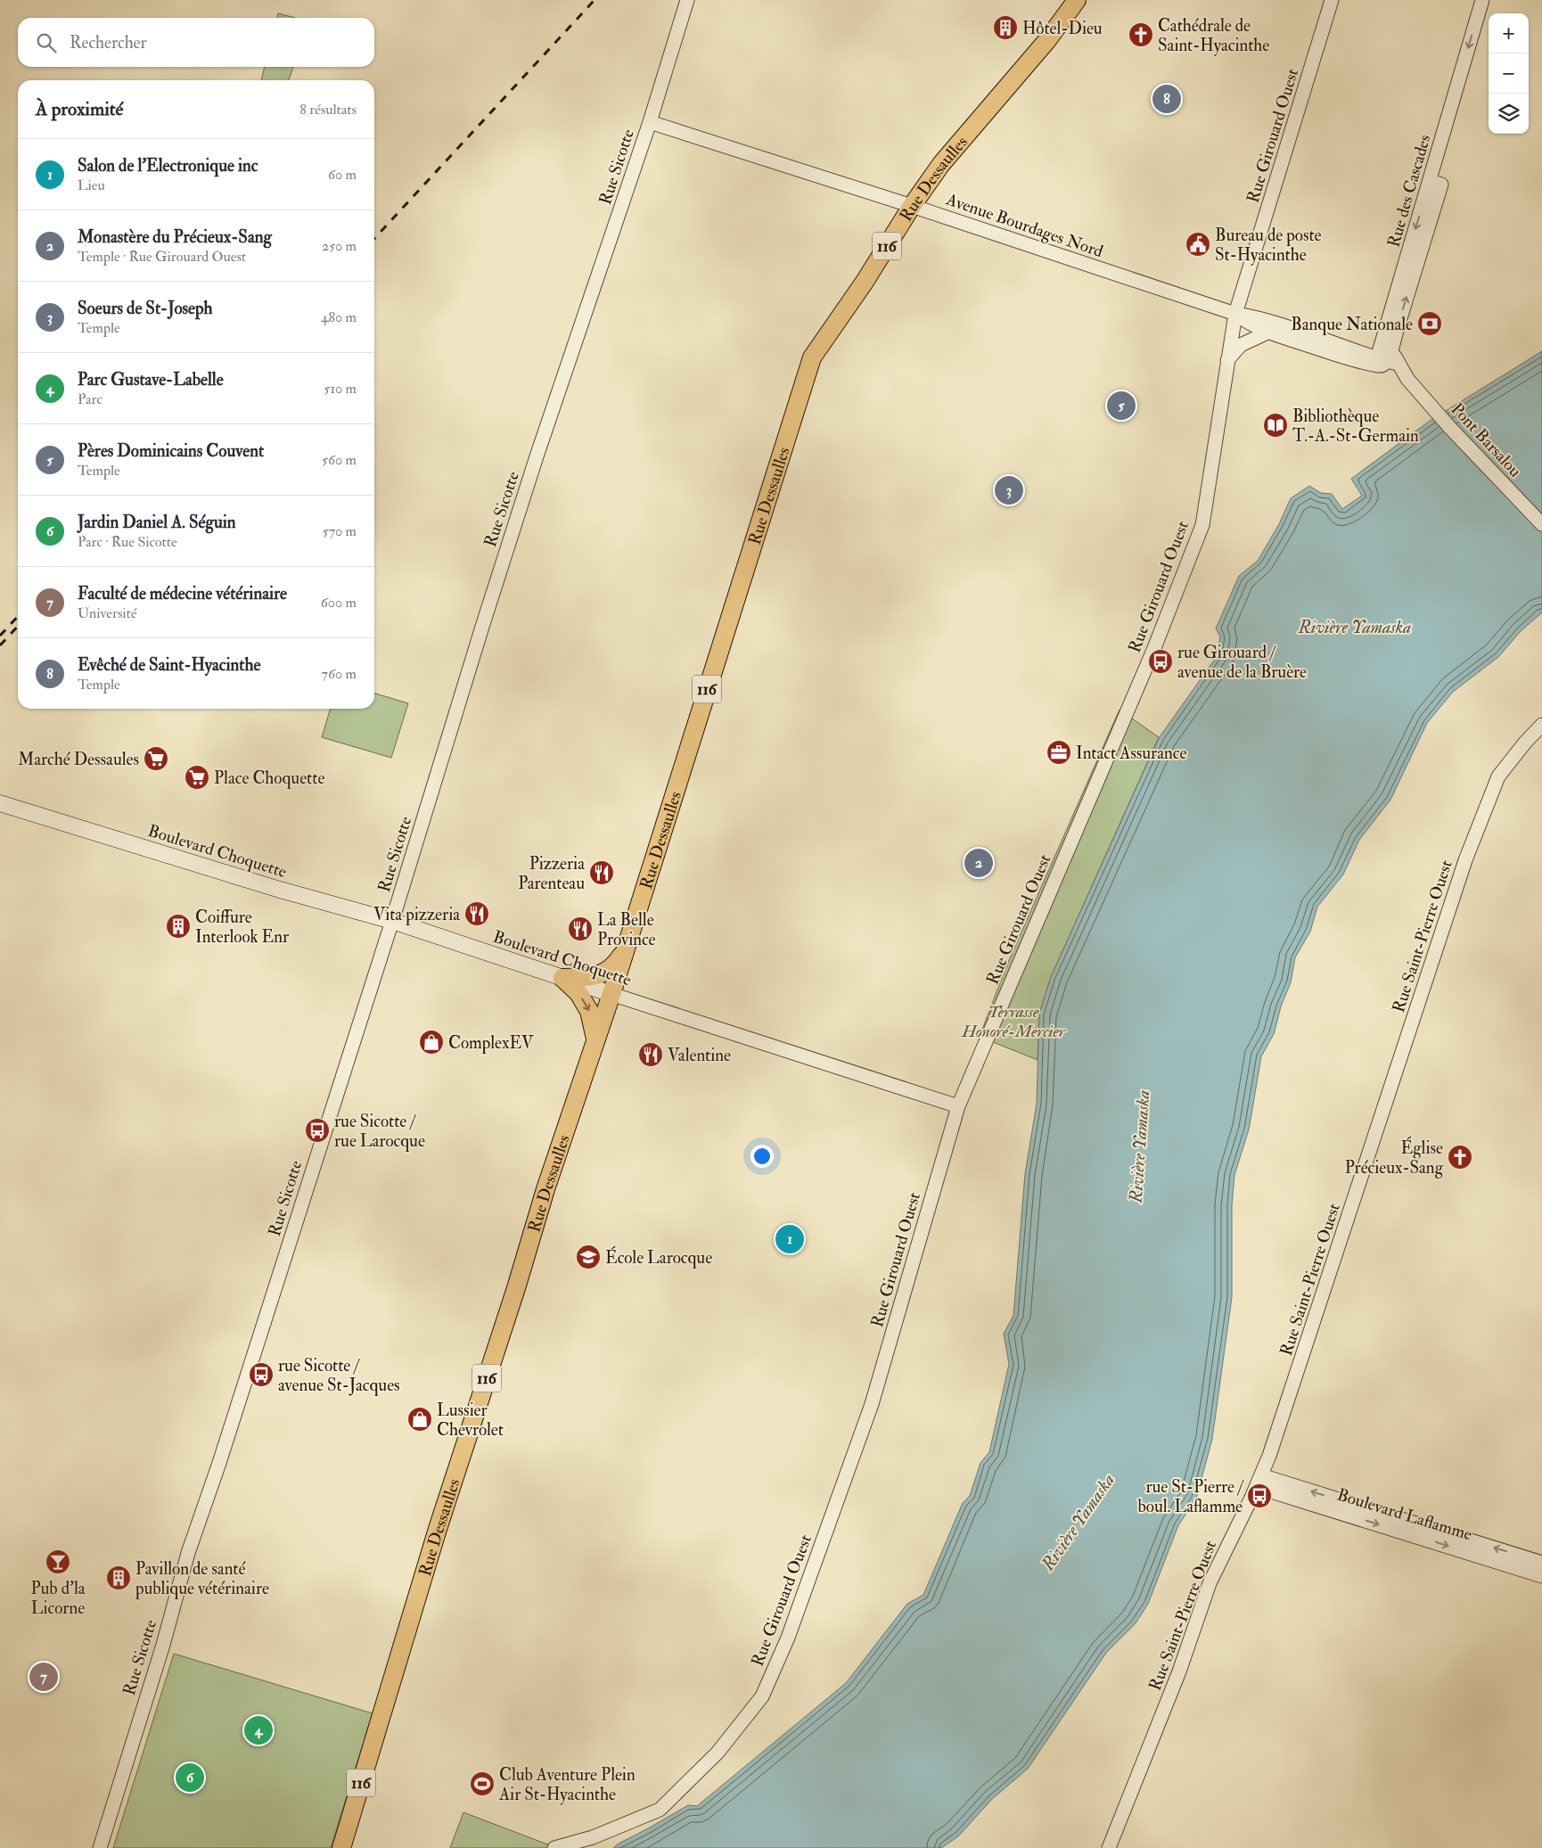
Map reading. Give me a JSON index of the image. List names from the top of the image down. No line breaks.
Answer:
{"streets":{"main road":["Rue Dessaulles","116","Boulevard Choquette"],"street":["Rue Girouard Ouest","Rue Sicotte","Rue des Cascades","Avenue Bourdages Nord","Pont Barsalou","Rue Saint-Pierre Ouest","Boulevard Laflamme"]},"crossings":[["Rue Girouard Ouest","Avenue Bourdages Nord"],["Rue Girouard Ouest","Boulevard Choquette"],["Rue Sicotte","Avenue Bourdages Nord"],["Rue Sicotte","Boulevard Choquette"],["Rue Dessaulles","Avenue Bourdages Nord"],["Rue Dessaulles","Boulevard Choquette"],["Rue des Cascades","Avenue Bourdages Nord"],["Avenue Bourdages Nord","Pont Barsalou"],["Rue Saint-Pierre Ouest","Boulevard Laflamme"]],"water":["Rivière Yamaska"],"parks":["Terrasse Honoré-Mercier"],"places":{"building":["Hôtel-Dieu","Coiffure Interlook Enr","Pavillon de santé publique vétérinaire"],"church":["Cathédrale de Saint-Hyacinthe","Église Précieux-Sang"],"public building":["Bureau de poste St-Hyacinthe"],"bank":["Banque Nationale"],"library":["Bibliothèque T.-A.-St-Germain"],"bus stop":["rue Girouard / avenue de la Bruère","rue Sicotte / rue Larocque","rue Sicotte / avenue St-Jacques","rue St-Pierre / boul. Laflamme"],"office":["Intact Assurance"],"supermarket":["Marché Dessaules","Place Choquette"],"restaurant":["Pizzeria Parenteau","Vita pizzeria","La Belle Province","Valentine"],"shop":["ComplexEV","Lussier Chevrolet"],"school or university":["École Larocque"],"bar":["Pub d'la Licorne"],"sports":["Club Aventure Plein Air St-Hyacinthe"]},"page":{"map_buttons":["+","−"],"search":"Rechercher","heading":["À proximité","8 résultats"],"pins":["8","5","3","2","1","7","4","6"],"list":[{"mark":"1","name":"Salon de l'Electronique inc","note":"Lieu","value":"60 m"},{"mark":"2","name":"Monastère du Précieux-Sang","note":"Temple · Rue Girouard Ouest","value":"250 m"},{"mark":"3","name":"Soeurs de St-Joseph","note":"Temple","value":"480 m"},{"mark":"4","name":"Parc Gustave-Labelle","note":"Parc","value":"510 m"},{"mark":"5","name":"Pères Dominicains Couvent","note":"Temple","value":"560 m"},{"mark":"6","name":"Jardin Daniel A. Séguin","note":"Parc · Rue Sicotte","value":"570 m"},{"mark":"7","name":"Faculté de médecine vétérinaire","note":"Université","value":"600 m"},{"mark":"8","name":"Evêché de Saint-Hyacinthe","note":"Temple","value":"760 m"}]}}
